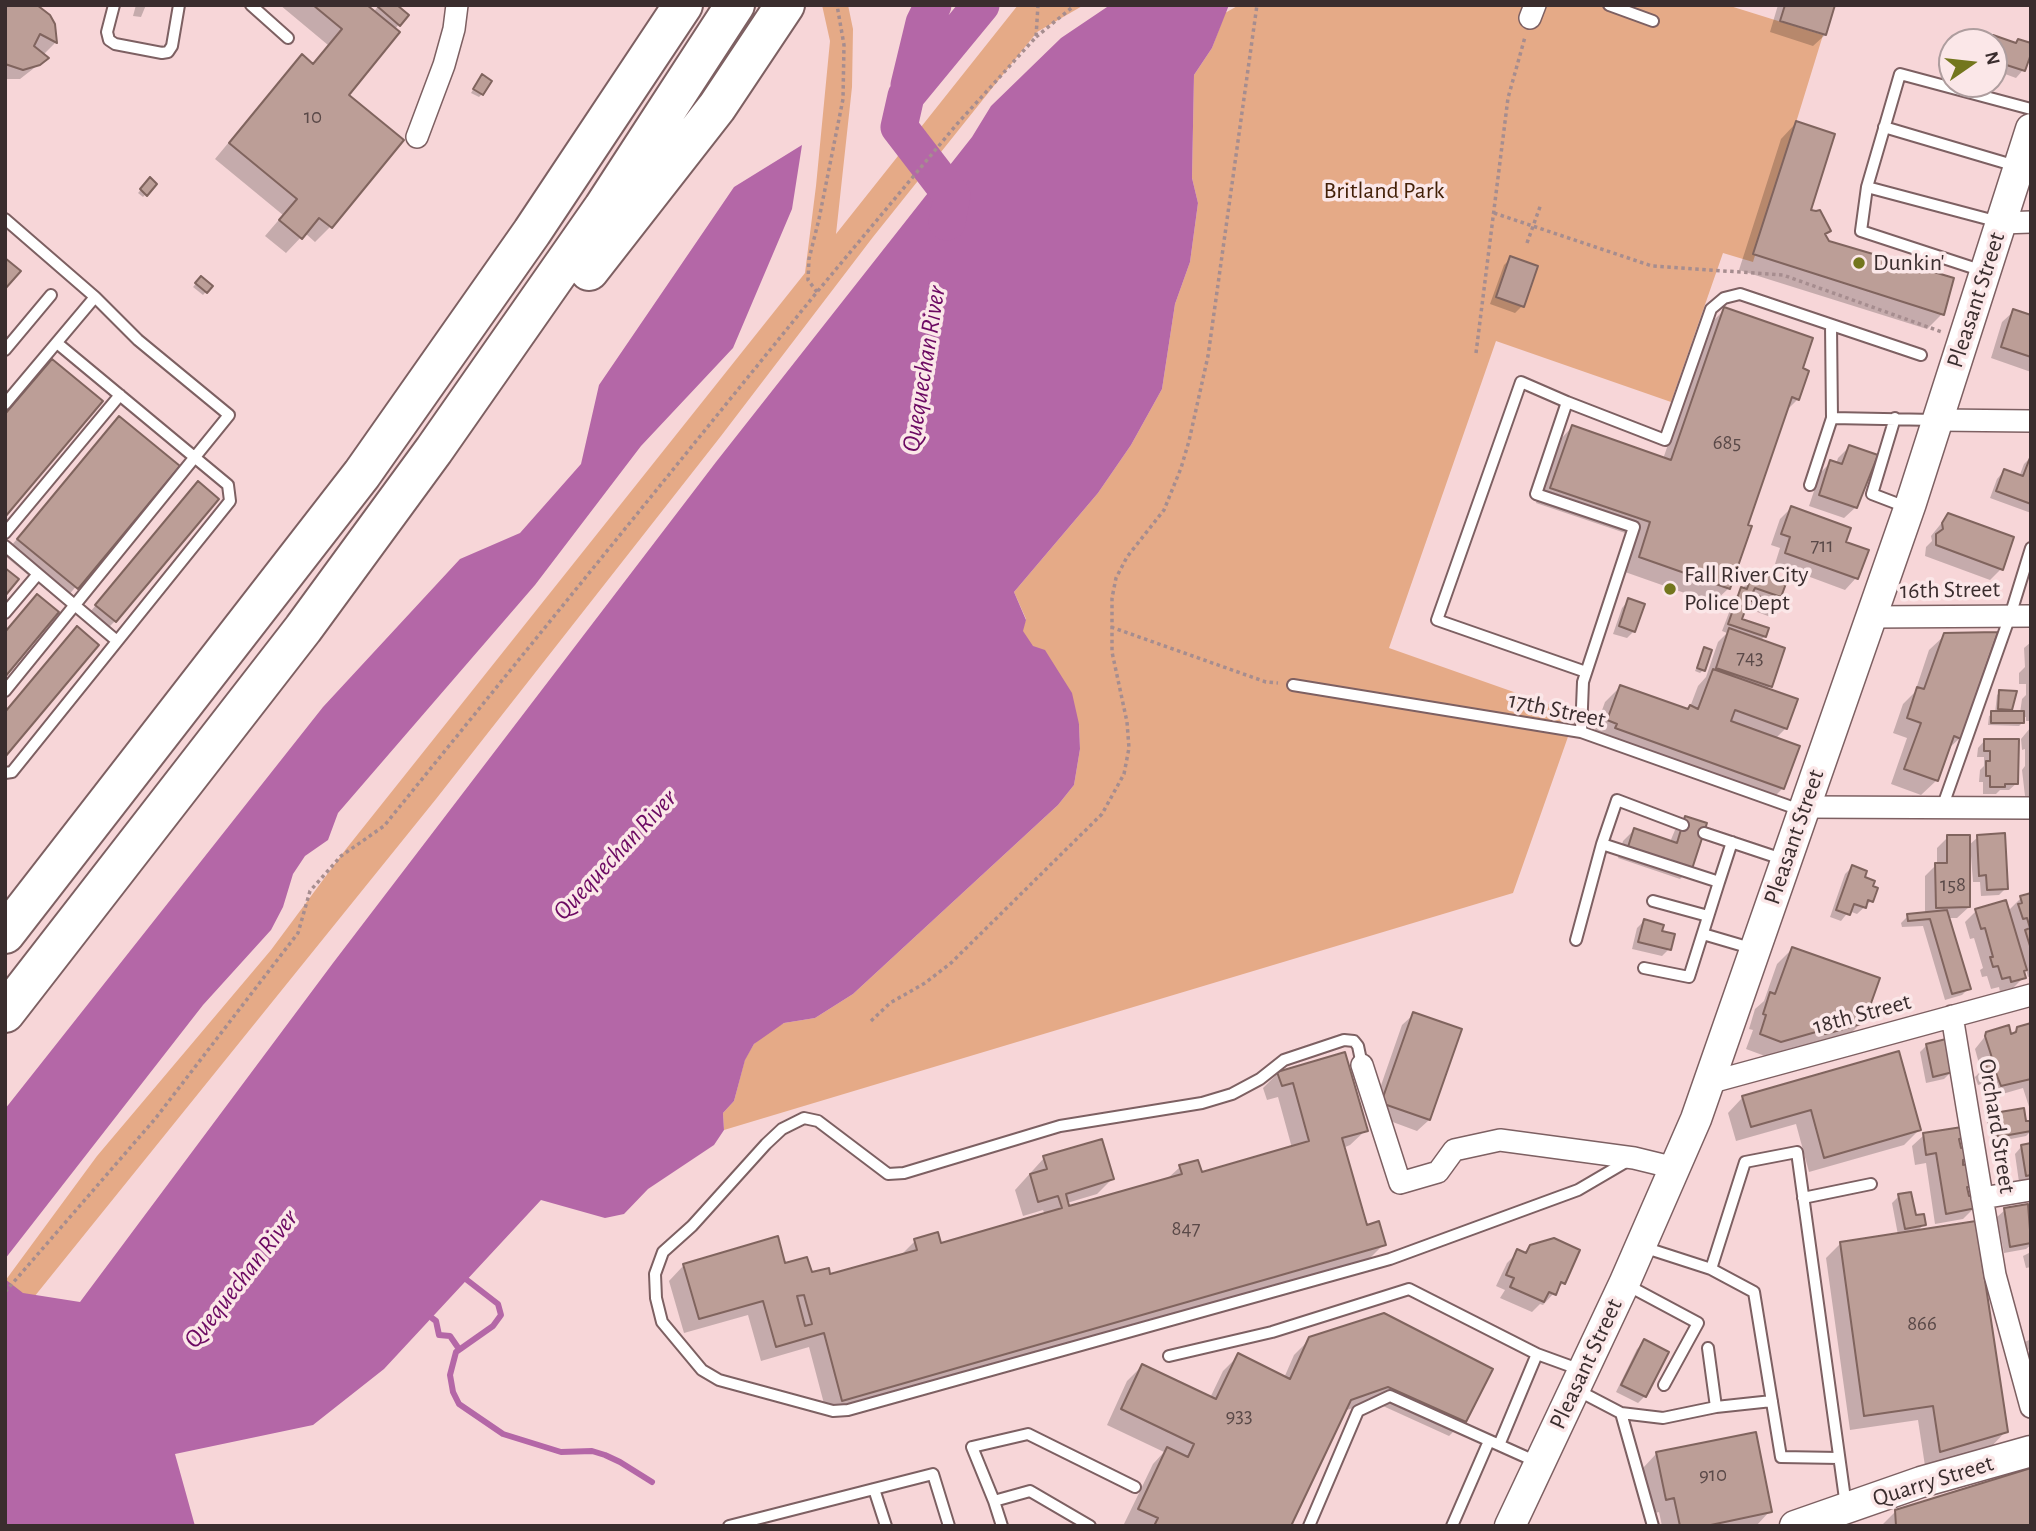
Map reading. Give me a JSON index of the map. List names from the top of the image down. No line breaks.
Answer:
{"streets":{"main road":["Pleasant Street","Quarry Street"],"street":["16th Street","18th Street","Orchard Street"],"lane":["17th Street"]},"crossings":[["Pleasant Street","16th Street"],["Pleasant Street","17th Street"],["Pleasant Street","18th Street"],["18th Street","Orchard Street"]],"water":["Quequechan River"],"parks":["Britland Park"],"places":["Dunkin'","Fall River City Police Dept"],"house_numbers":["10","685","711","743","158","847","866","933","910"],"north":"right"}
